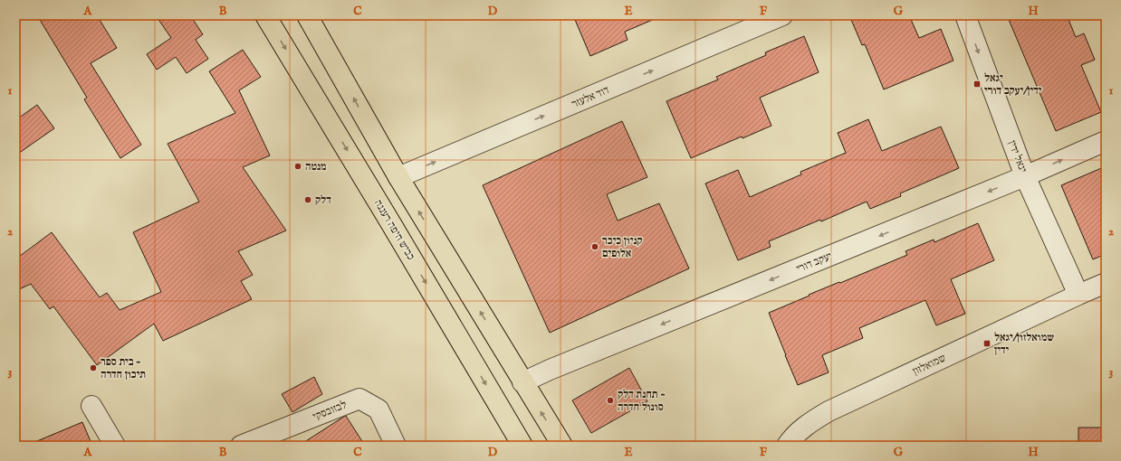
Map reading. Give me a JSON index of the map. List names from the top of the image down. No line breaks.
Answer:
{"streets":{"highway":["כביש חיפה רעננה"],"street":["דוד אלעזר","יגאל ידין","יעקב דורי","שמואלזון","לבזובסקי"]},"crossings":[["יגאל ידין","יעקב דורי"],["יגאל ידין","שמואלזון"]],"one_way":["דוד אלעזר","יגאל ידין"],"places":{"transit":["יגאל ידין/יעקב דורי","שמואלזון/יגאל ידין"],"other":["מנטה","דלק","קניון כיכר אלופים","בית ספר - תיכון חדרה","תחנת דלק - סונול חדרה"]},"grid":{"columns":["A","B","C","D","E","F","G","H"],"rows":["1","2","3"]}}
